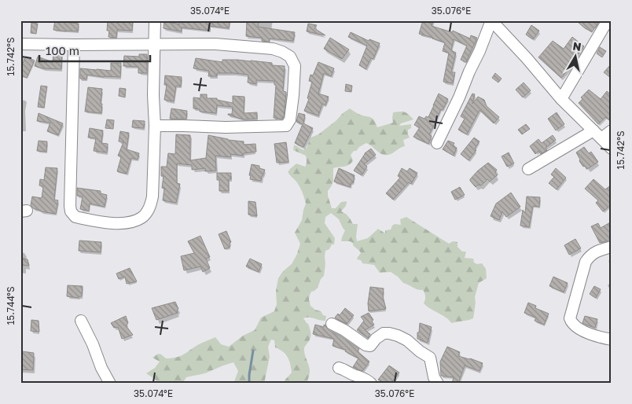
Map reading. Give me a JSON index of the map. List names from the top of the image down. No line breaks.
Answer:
{"scale_bar":"100 m","north":"top","coordinates":["35.074°E","35.076°E","15.742°S","15.744°S"]}
